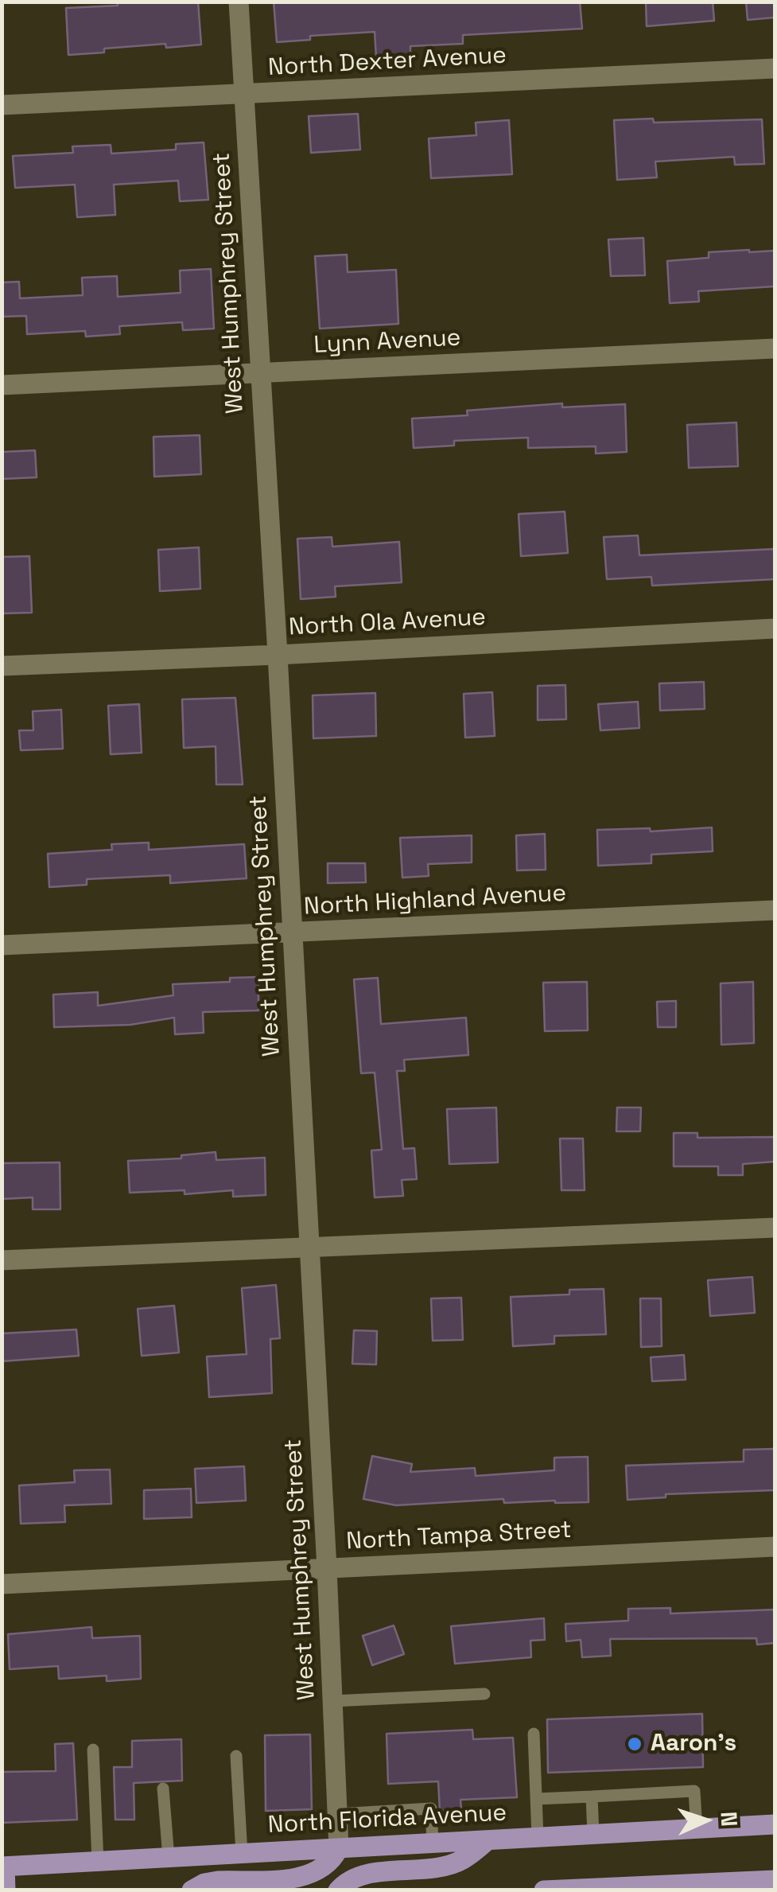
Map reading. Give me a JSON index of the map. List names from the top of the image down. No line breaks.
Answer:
{"streets":{"main road":["North Florida Avenue"],"street":["North Dexter Avenue","West Humphrey Street","Lynn Avenue","North Ola Avenue","North Highland Avenue","North Tampa Street"]},"crossings":[["North Dexter Avenue","West Humphrey Street"],["West Humphrey Street","Lynn Avenue"],["West Humphrey Street","North Ola Avenue"],["West Humphrey Street","North Highland Avenue"],["West Humphrey Street","North Tampa Street"],["West Humphrey Street","North Florida Avenue"]],"places":["Aaron's"],"north":"right"}
